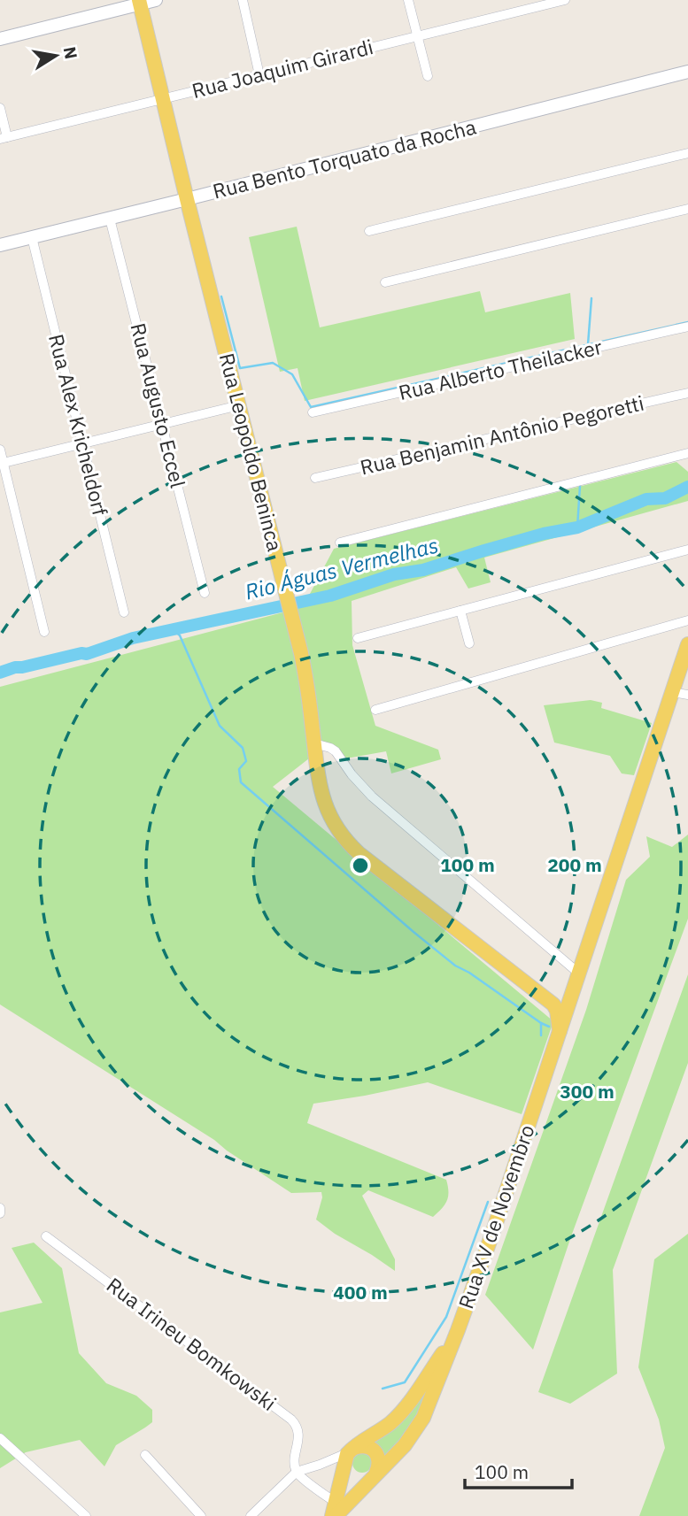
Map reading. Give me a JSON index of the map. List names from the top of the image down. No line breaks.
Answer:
{"streets":{"main road":["Rua Leopoldo Beninca","Rua XV de Novembro"],"street":["Rua Joaquim Girardi","Rua Bento Torquato da Rocha","Rua Alberto Theilacker","Rua Augusto Eccel","Rua Alex Kricheldorf","Rua Benjamin Antônio Pegoretti","Rua Irineu Bomkowski"]},"crossings":[["Rua Joaquim Girardi","Rua Leopoldo Beninca"],["Rua Bento Torquato da Rocha","Rua Augusto Eccel"],["Rua Bento Torquato da Rocha","Rua Alex Kricheldorf"],["Rua Bento Torquato da Rocha","Rua Leopoldo Beninca"],["Rua Leopoldo Beninca","Rua XV de Novembro"]],"water":["Rio Águas Vermelhas"],"scale_bar":"100 m","north":"right","rings":["100 m","200 m","300 m","400 m"]}
